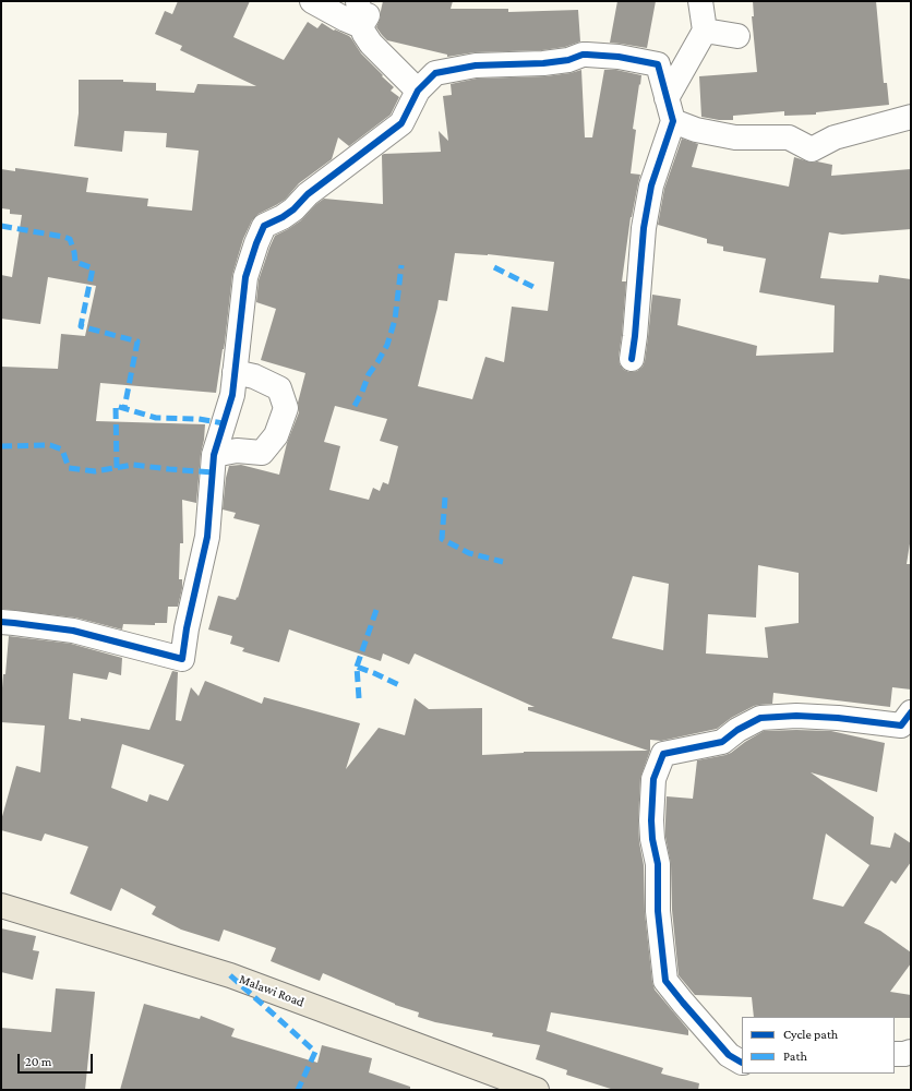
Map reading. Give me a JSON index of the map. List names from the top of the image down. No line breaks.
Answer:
{"streets":{"main road":["Malawi Road"]},"legend":["Cycle path","Path"],"scale_bar":"20 m"}
